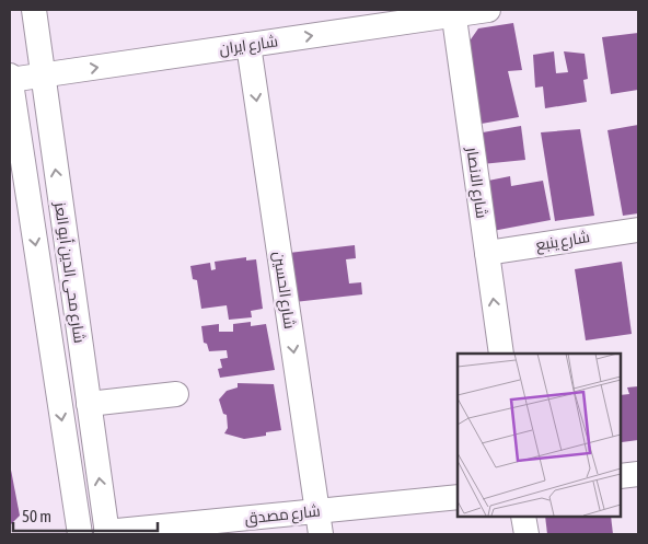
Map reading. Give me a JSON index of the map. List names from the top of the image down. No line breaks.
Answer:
{"streets":{"street":["شارع ايران","شارع الانصار","شارع ينبع","شارع محى الدين أبو العز","شارع الحسين","شارع مصدق"]},"crossings":[["شارع ايران","شارع الانصار"],["شارع ايران","شارع محى الدين أبو العز"],["شارع ايران","شارع الحسين"],["شارع الانصار","شارع ينبع"],["شارع محى الدين أبو العز","شارع مصدق"],["شارع الحسين","شارع مصدق"]],"one_way":["شارع ايران","شارع الحسين"],"scale_bar":"50 m"}
